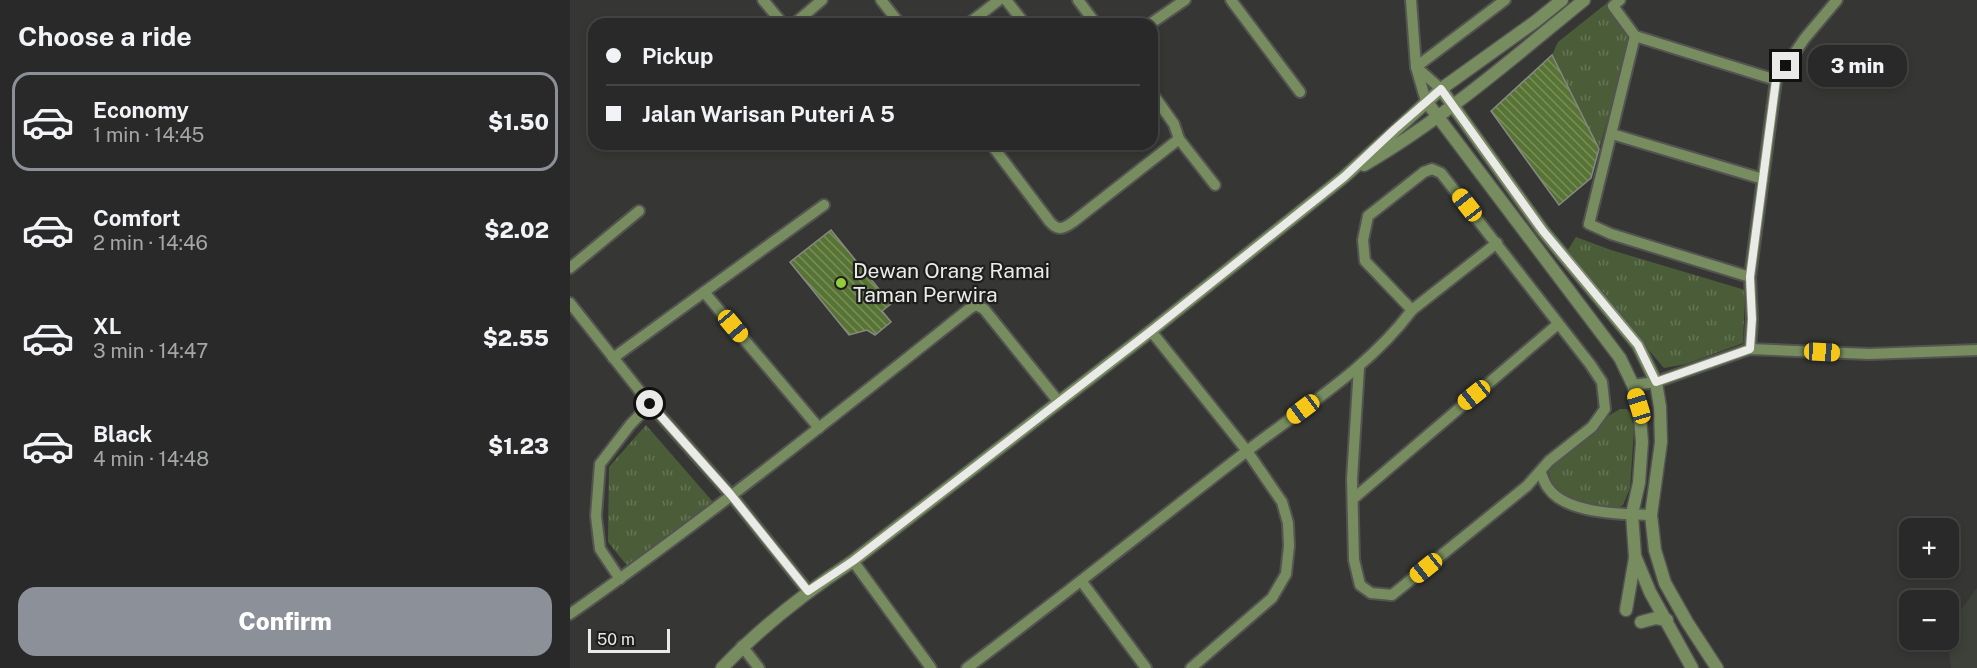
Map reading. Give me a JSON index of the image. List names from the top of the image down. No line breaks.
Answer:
{"places":["Dewan Orang Ramai Taman Perwira"],"scale_bar":"50 m","page":{"heading":"Choose a ride","banner":["Pickup","Jalan Warisan Puteri A 5"],"bubble":"3 min","list":[{"name":"Economy","note":"1 min · 14:45","value":"$1.50"},{"name":"Comfort","note":"2 min · 14:46","value":"$2.02"},{"name":"XL","note":"3 min · 14:47","value":"$2.55"},{"name":"Black","note":"4 min · 14:48","value":"$1.23"}],"map_buttons":["+","−"],"buttons":"Confirm","scale":"50 m"}}
